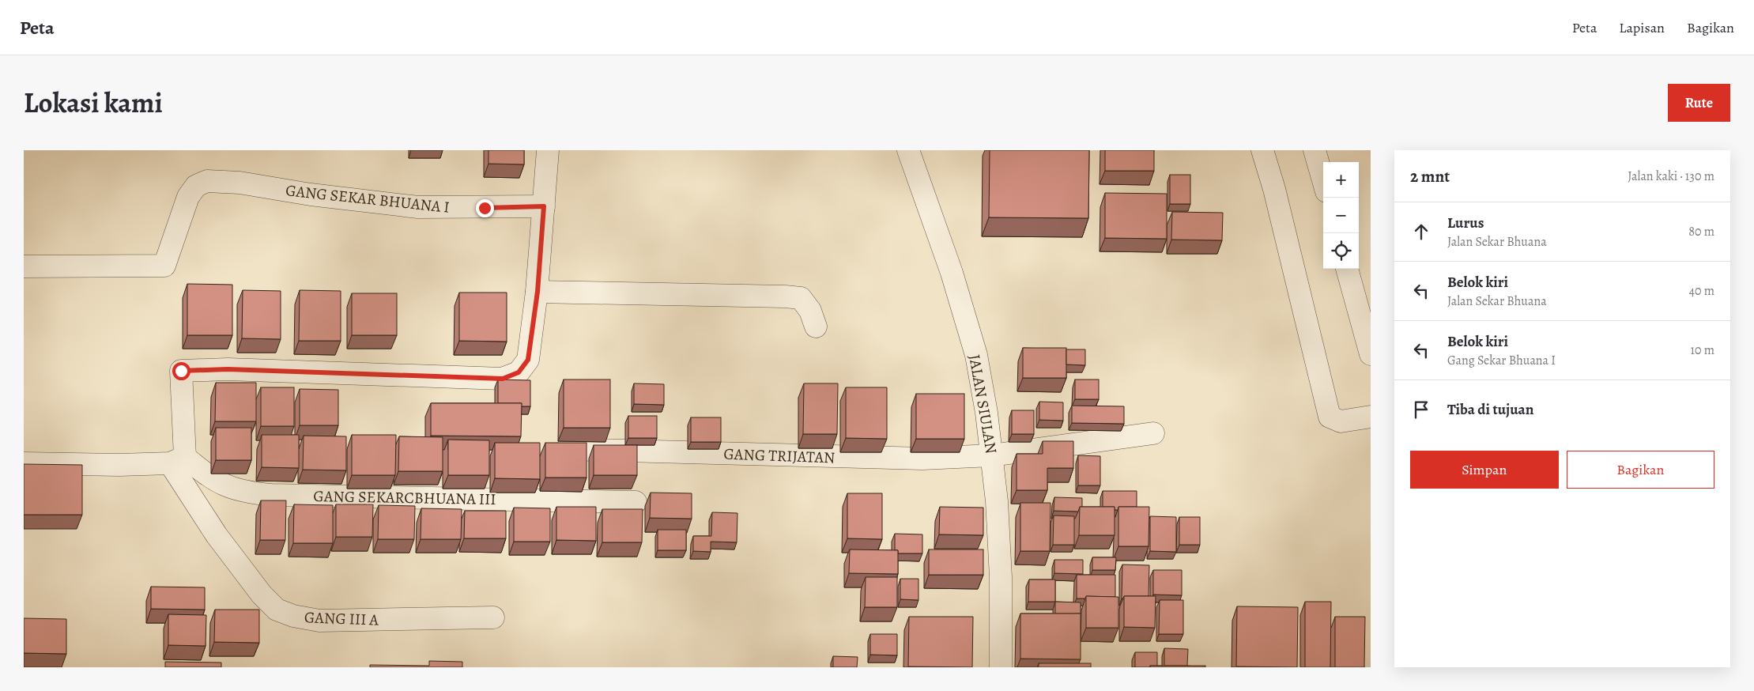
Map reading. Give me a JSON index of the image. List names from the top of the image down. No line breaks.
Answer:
{"streets":{"street":["GANG SEKAR BHUANA I","JALAN SIULAN","GANG TRIJATAN","GANG SEKARCBHUANA III","GANG III A"]},"crossings":[["JALAN SIULAN","GANG TRIJATAN"],["GANG SEKARCBHUANA III","GANG III A"]],"page":{"header":"Peta","nav":["Peta","Lapisan","Bagikan"],"title":"Lokasi kami","buttons":["Rute",["Simpan","Bagikan"]],"heading":["2 mnt","Jalan kaki · 130 m"],"map_buttons":["+","−"],"list":[["Lurus","Jalan Sekar Bhuana","80 m"],["Belok kiri","Jalan Sekar Bhuana","40 m"],["Belok kiri","Gang Sekar Bhuana I","10 m"],"Tiba di tujuan"]}}
